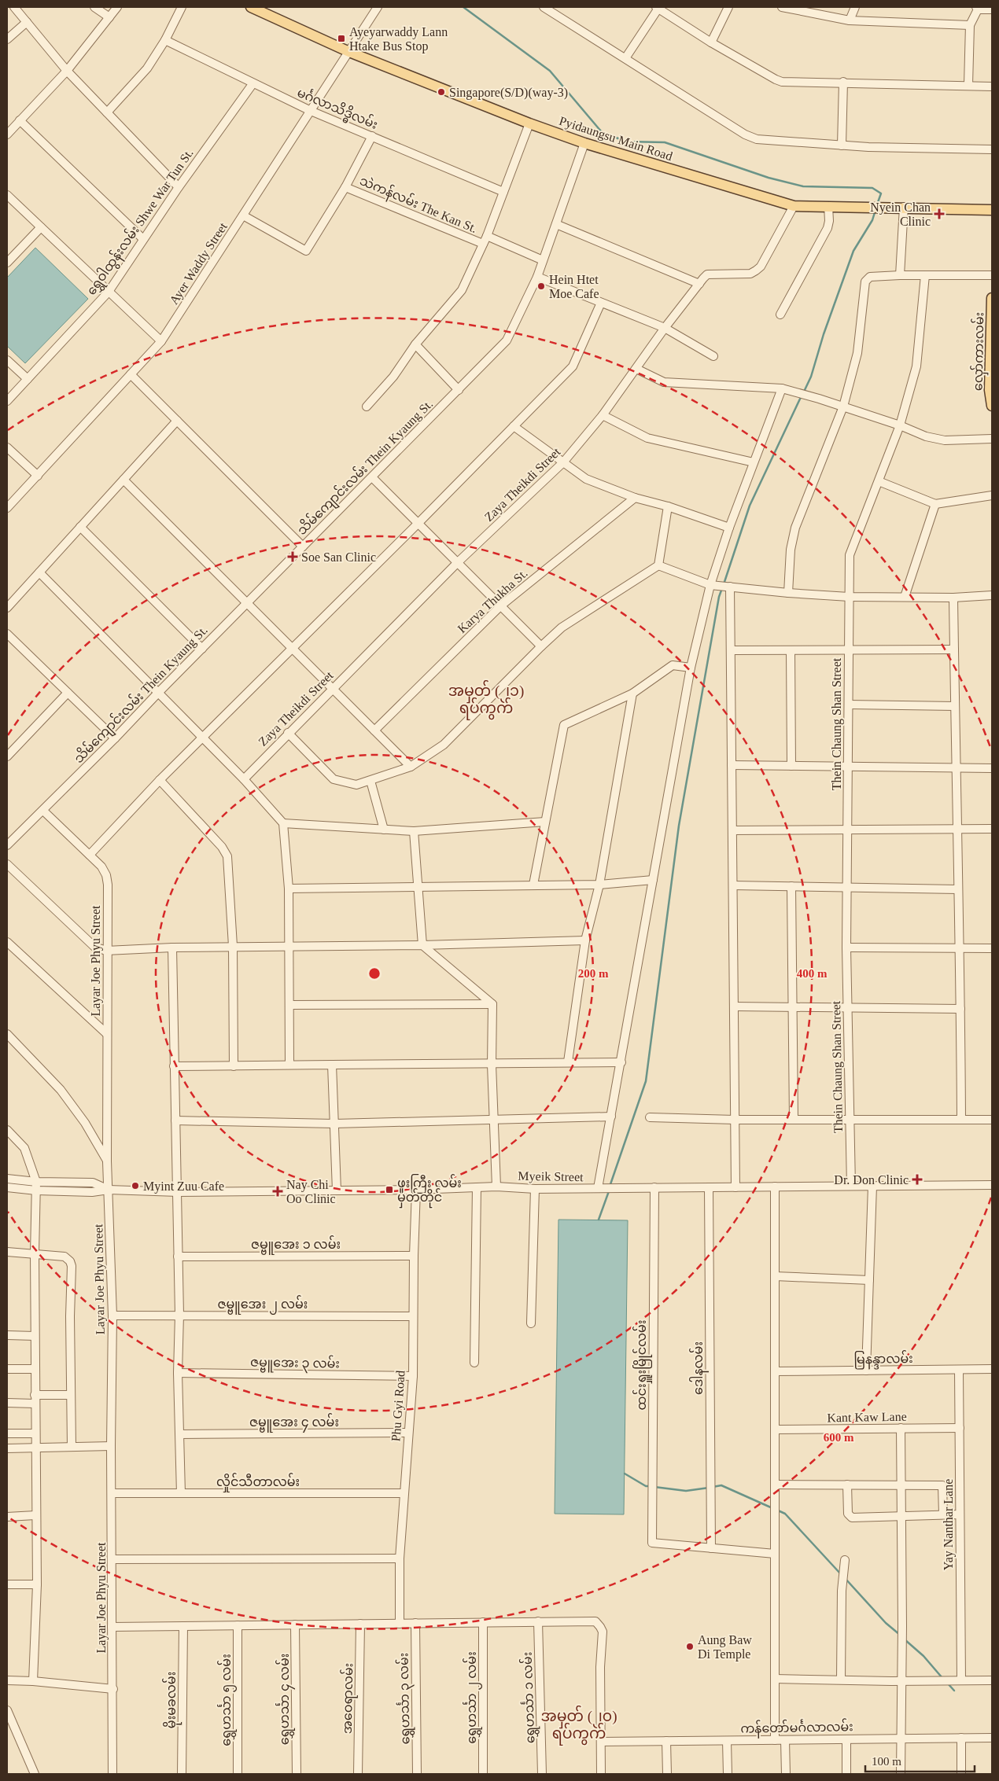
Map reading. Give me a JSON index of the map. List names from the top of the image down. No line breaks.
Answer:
{"streets":{"main road":["Pyidaungsu Main Road","လှော်ကားလမ်း"],"street":["မင်္ဂလာသိဒ္ဓိလမ်း","သဲကန်လမ်း The Kan St.","ရွှေဝါထွန်းလမ်း Shwe War Tun St.","Ayer Waddy Street","သိမ်ကျောင်းလမ်း Thein Kyaung St.","Zaya Theikdi Street","Karya Thukha St.","Thein Chaung Shan Street","Layar Joe Phyu Street","Myeik Street","ဇမ္ဗူအေး ၁ လမ်း","ဇမ္ဗူအေး ၂ လမ်း","မြနန္ဒာလမ်း","ဇမ္ဗူအေး ၃ လမ်း","ထင်းရှူးမြိုင်လမ်း","ဒေါနလမ်း","Phu Gyi Road","Kant Kaw Lane","ဇမ္ဗူအေး ၄ လမ်း","လှိုင်သီတာလမ်း","Yay Nanthar Lane","ရွှေဟင်္သာ ၂ လမ်း","ရွှေဟင်္သာ ၁ လမ်း","အဝေရာလမ်း","ရွှေဟင်္သာ ၃ လမ်း","ရွှေဟင်္သာ ၄ လမ်း","မိုးမခလမ်း","ရွှေဟင်္သာ ၅ လမ်း","ကန်တော်မင်္ဂလာလမ်း"]},"crossings":[["မင်္ဂလာသိဒ္ဓိလမ်း","ရွှေဝါထွန်းလမ်း Shwe War Tun St."],["မင်္ဂလာသိဒ္ဓိလမ်း","Ayer Waddy Street"],["Pyidaungsu Main Road","Ayer Waddy Street"],["Pyidaungsu Main Road","သိမ်ကျောင်းလမ်း Thein Kyaung St."],["Pyidaungsu Main Road","Zaya Theikdi Street"],["သိမ်ကျောင်းလမ်း Thein Kyaung St.","Layar Joe Phyu Street"],["Thein Chaung Shan Street","Myeik Street"],["Layar Joe Phyu Street","Myeik Street"],["Layar Joe Phyu Street","ဇမ္ဗူအေး ၂ လမ်း"],["Layar Joe Phyu Street","လှိုင်သီတာလမ်း"],["Myeik Street","ထင်းရှူးမြိုင်လမ်း"],["Myeik Street","ဒေါနလမ်း"],["Myeik Street","Phu Gyi Road"],["ဇမ္ဗူအေး ၁ လမ်း","Phu Gyi Road"],["ဇမ္ဗူအေး ၂ လမ်း","Phu Gyi Road"],["မြနန္ဒာလမ်း","Yay Nanthar Lane"],["ဇမ္ဗူအေး ၃ လမ်း","Phu Gyi Road"],["ထင်းရှူးမြိုင်လမ်း","ဒေါနလမ်း"],["Phu Gyi Road","ဇမ္ဗူအေး ၄ လမ်း"],["Phu Gyi Road","လှိုင်သီတာလမ်း"],["Kant Kaw Lane","Yay Nanthar Lane"]],"districts":["အမှတ် (၂၁) ရပ်ကွက်","အမှတ် (၂၀) ရပ်ကွက်"],"places":{"transit":["Ayeyarwaddy Lann Htake Bus Stop","ဖူးကြီး လမ်း မှတ်တိုင်"],"other":["Singapore(S/D)(way-3)","Hein Htet Moe Cafe","Myint Zuu Cafe","Aung Baw Di Temple"],"health":["Nyein Chan Clinic","Soe San Clinic","Dr. Don Clinic","Nay Chi Oo Clinic"]},"scale_bar":"100 m","rings":["200 m","400 m","600 m"]}
